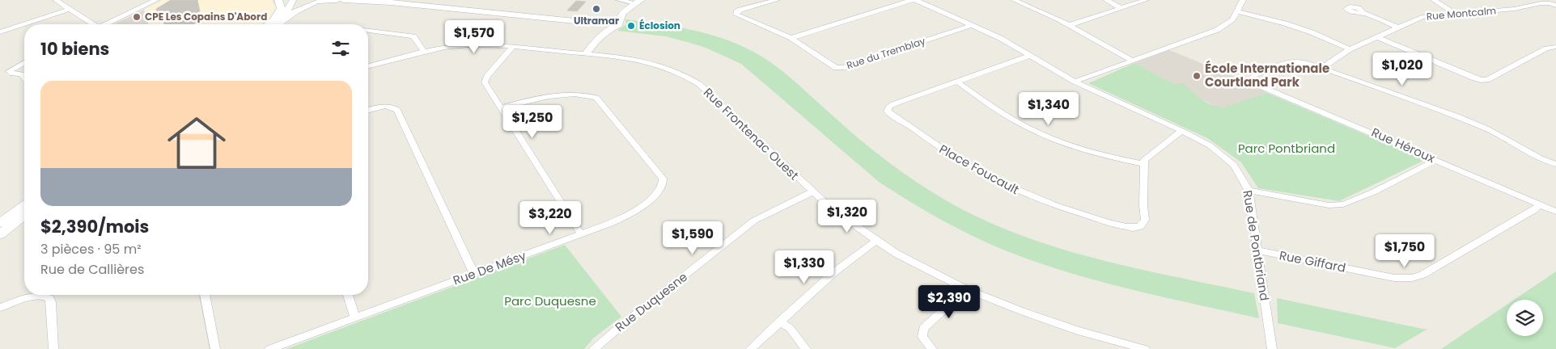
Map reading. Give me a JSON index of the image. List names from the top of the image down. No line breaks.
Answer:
{"streets":{"street":["Rue Montcalm","Rue du Tremblay","Rue Frontenac Ouest","Rue Héroux","Place Foucault","Rue de Pontbriand","Rue Giffard","Rue De Mésy","Rue Duquesne"]},"crossings":[["Rue Montcalm","Rue Héroux"],["Rue du Tremblay","Rue de Pontbriand"],["Rue Frontenac Ouest","Rue Duquesne"],["Rue Héroux","Rue Giffard"],["Place Foucault","Rue de Pontbriand"],["Rue de Pontbriand","Rue Giffard"]],"parks":["Parc Pontbriand","Parc Duquesne"],"places":["Ultramar","CPE Les Copains D'Abord","Éclosion","École Internationale Courtland Park"],"page":{"price":["$1,570","$1,020","$1,340","$1,250","$1,320","$3,220","$1,590","$1,750","$1,330","$2,390"],"heading":"10 biens","list":[{"name":"$2,390/mois","note":"3 pièces · 95 m² · Rue de Callières"}]}}
